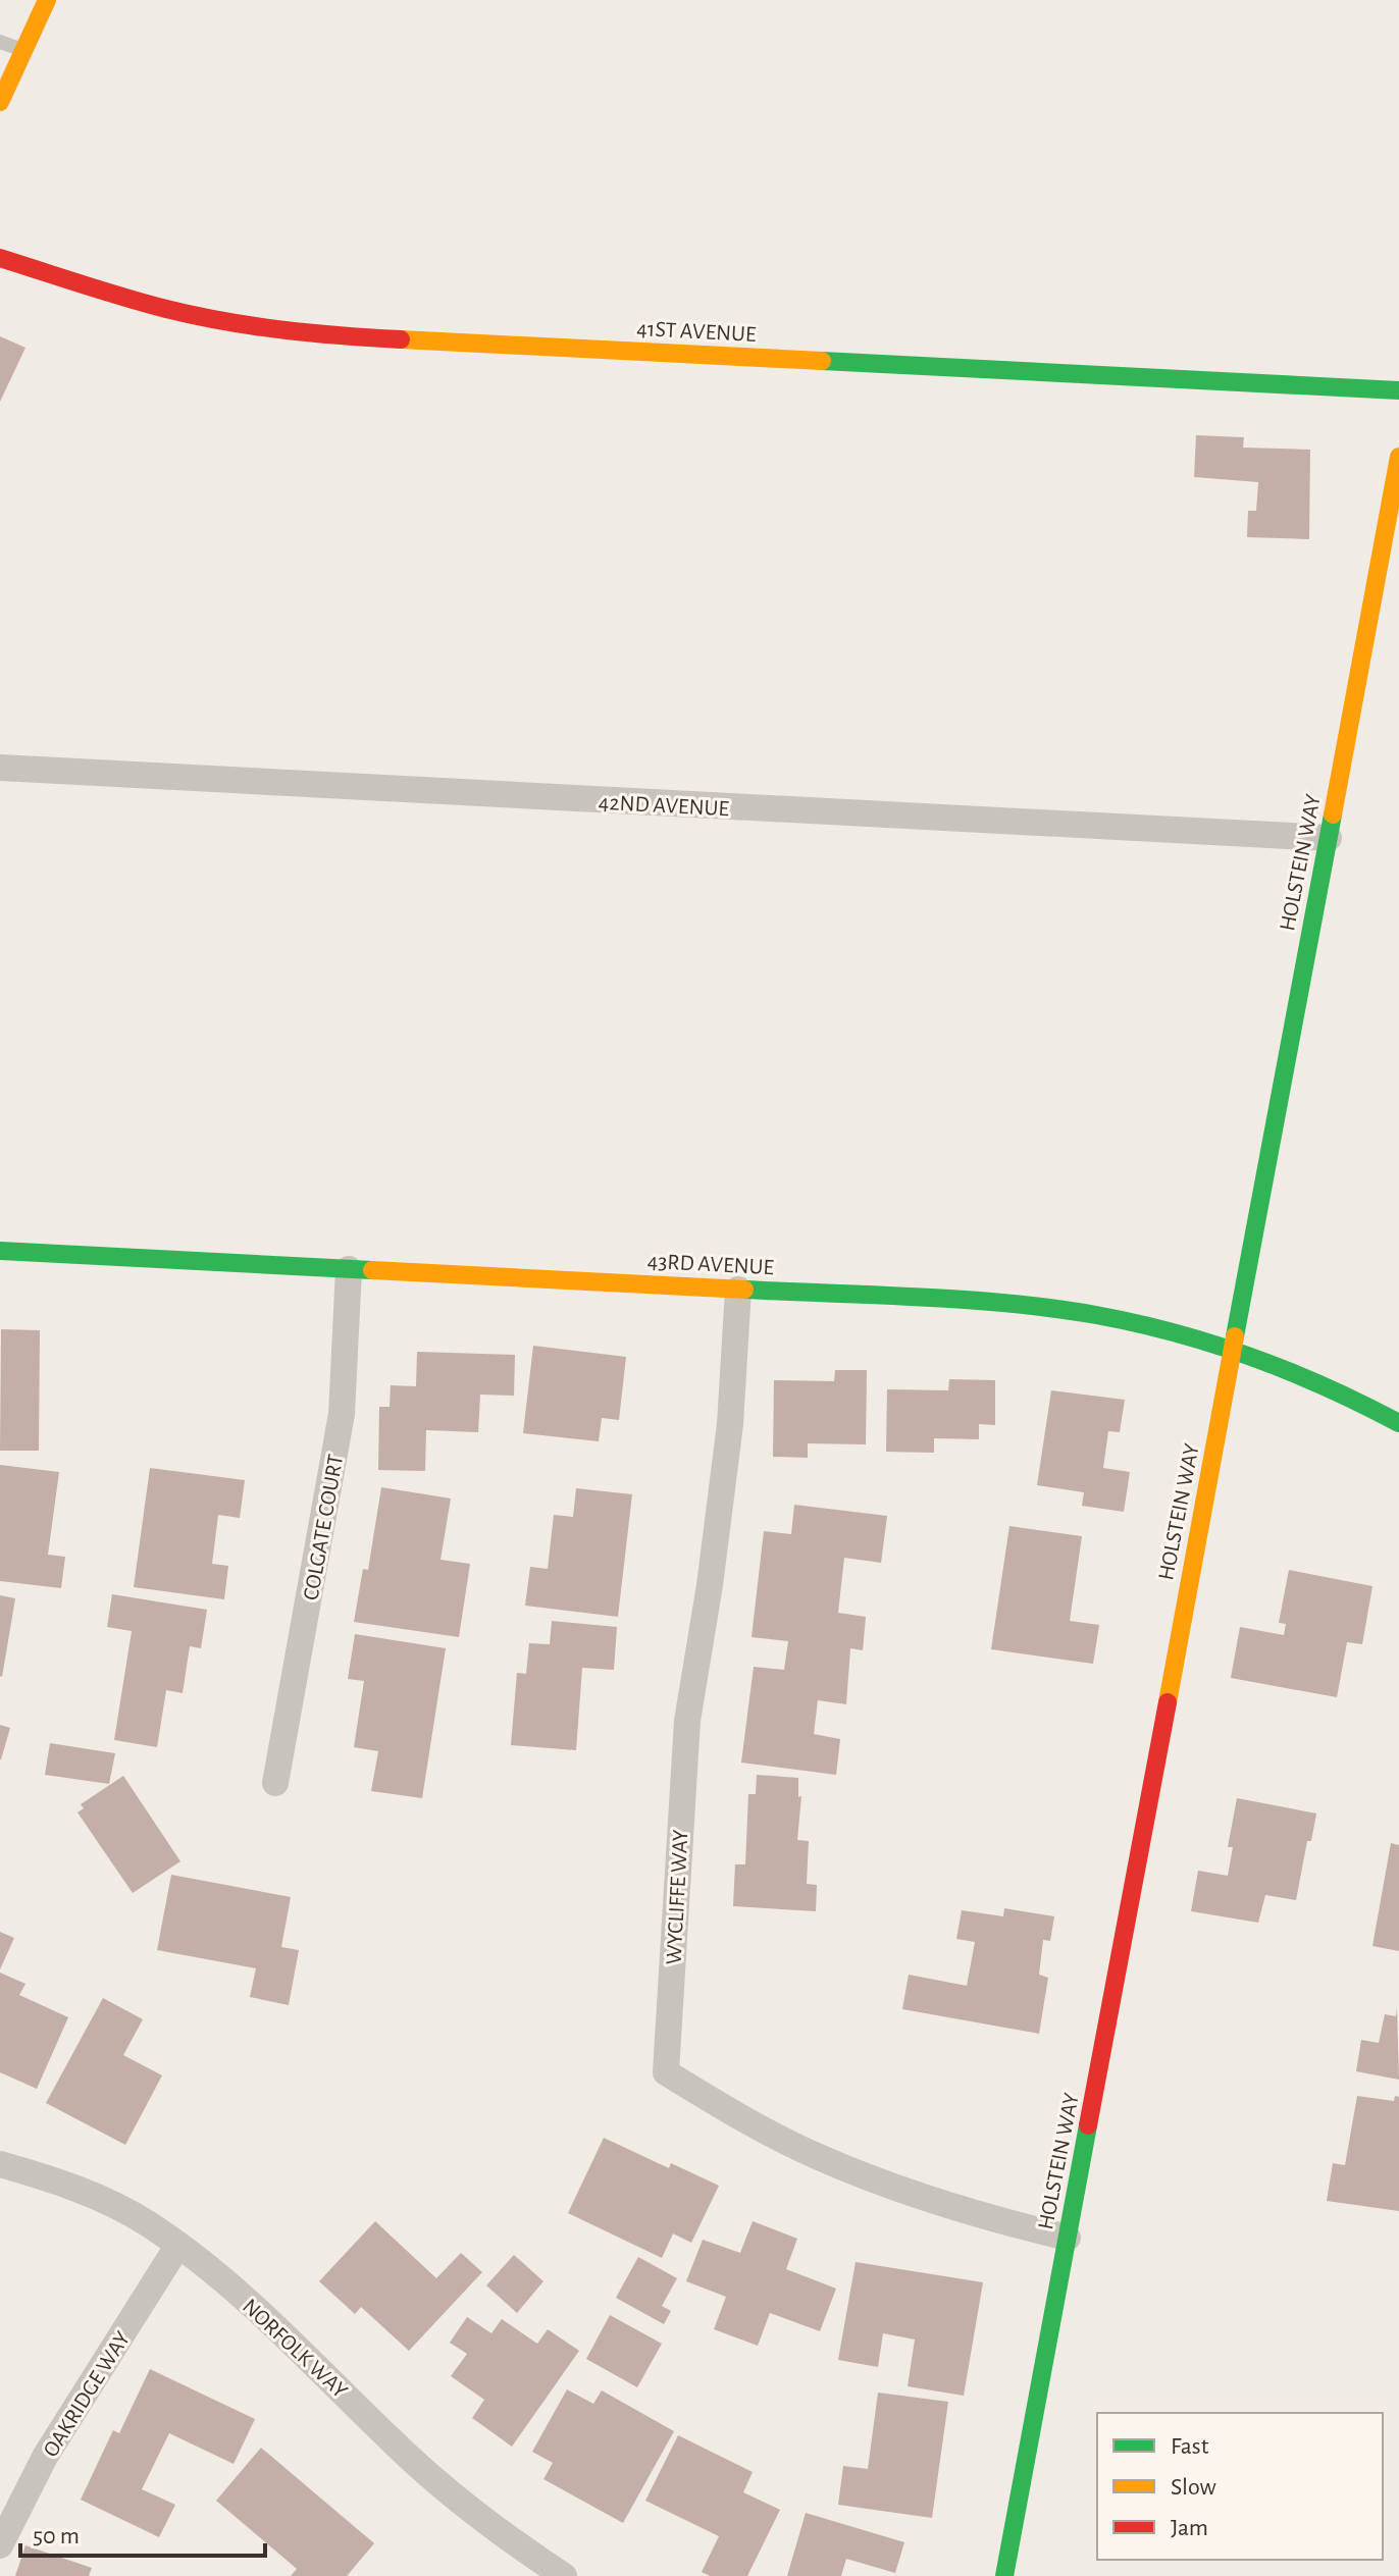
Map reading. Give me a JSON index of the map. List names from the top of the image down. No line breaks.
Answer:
{"streets":{"street":["41ST AVENUE","42ND AVENUE","HOLSTEIN WAY","43RD AVENUE","COLGATE COURT","WYCLIFFE WAY","NORFOLK WAY","OAKRIDGE WAY"]},"crossings":[["42ND AVENUE","HOLSTEIN WAY"],["HOLSTEIN WAY","43RD AVENUE"],["HOLSTEIN WAY","WYCLIFFE WAY"],["43RD AVENUE","COLGATE COURT"],["43RD AVENUE","WYCLIFFE WAY"],["NORFOLK WAY","OAKRIDGE WAY"]],"legend":["Fast","Slow","Jam"],"scale_bar":"50 m"}
